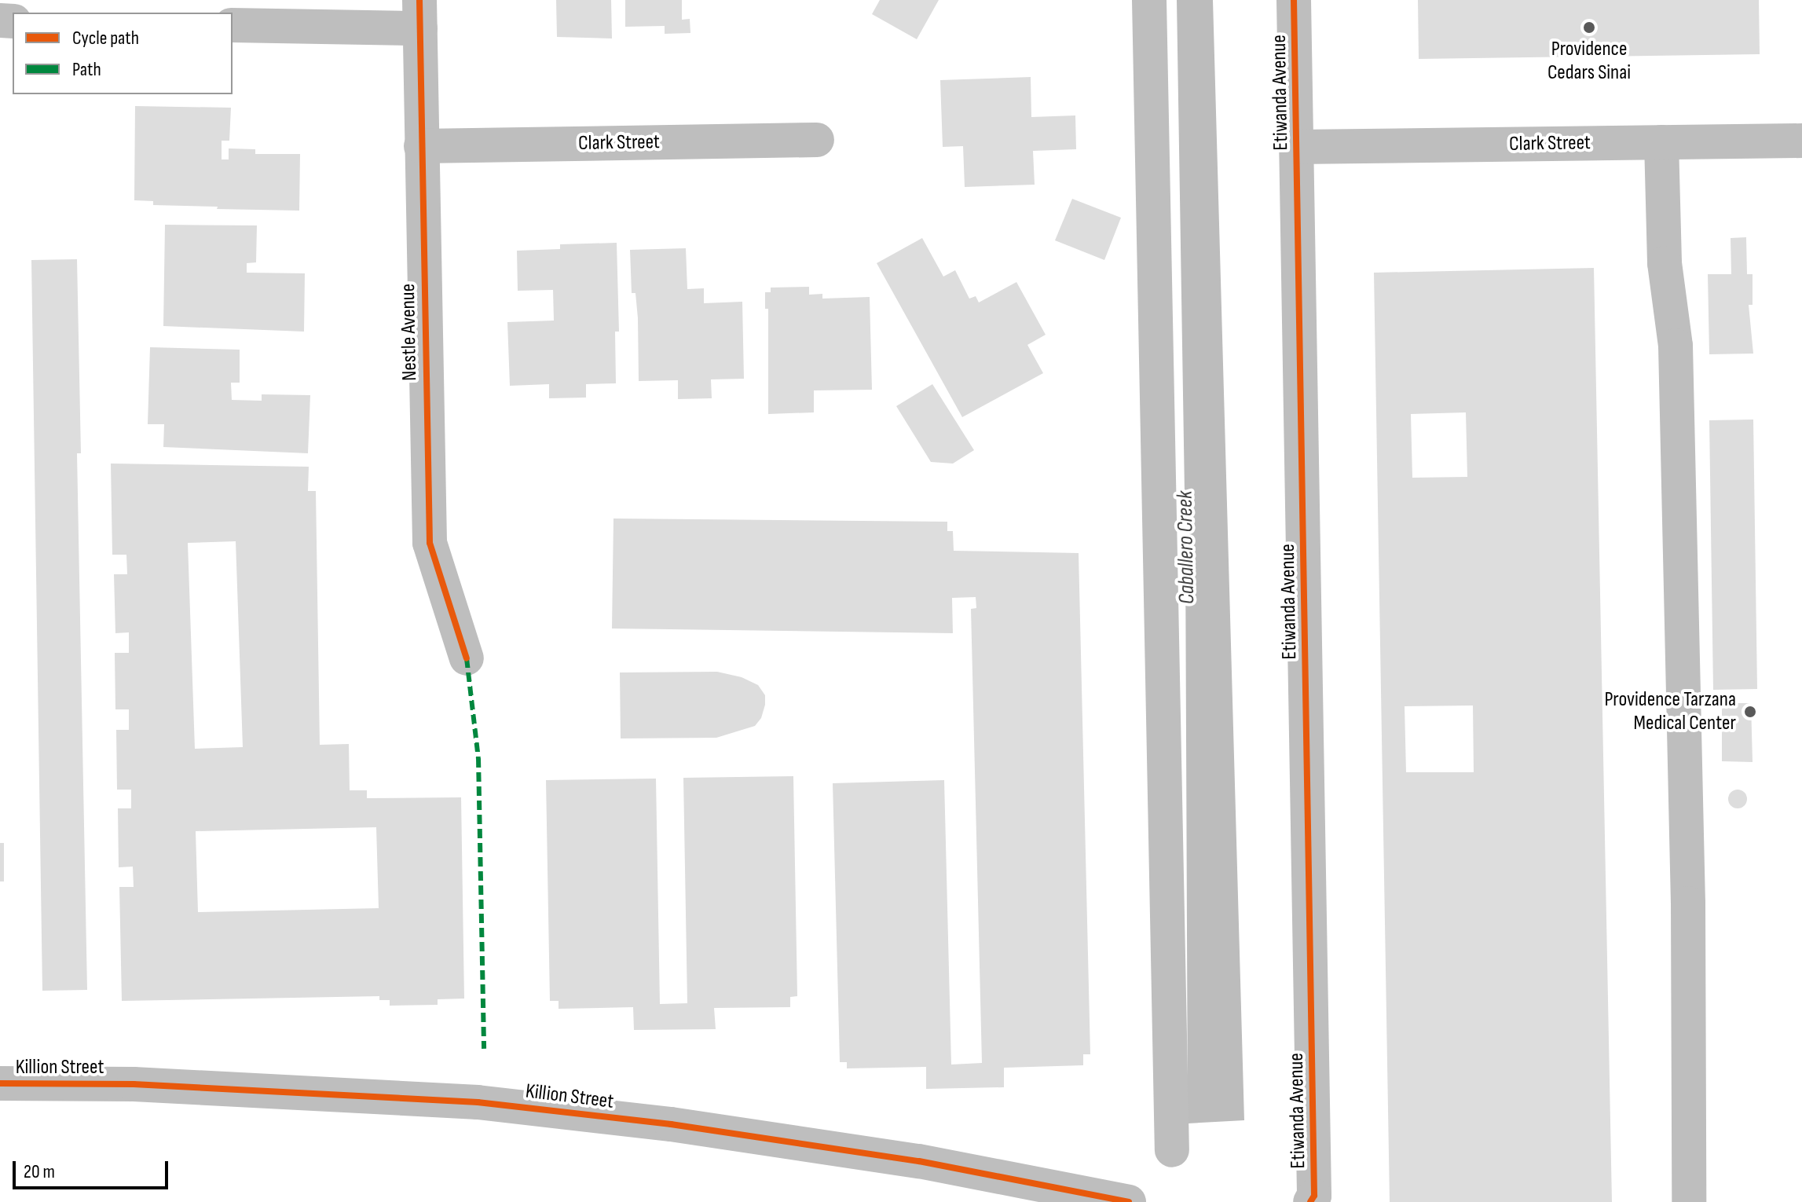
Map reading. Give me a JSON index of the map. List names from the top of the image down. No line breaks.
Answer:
{"streets":{"street":["Etiwanda Avenue","Clark Street","Nestle Avenue","Killion Street"]},"crossings":[["Etiwanda Avenue","Clark Street"],["Clark Street","Nestle Avenue"]],"water":["Caballero Creek"],"places":["Providence Cedars Sinai","Providence Tarzana Medical Center"],"legend":["Cycle path","Path"],"scale_bar":"20 m"}
